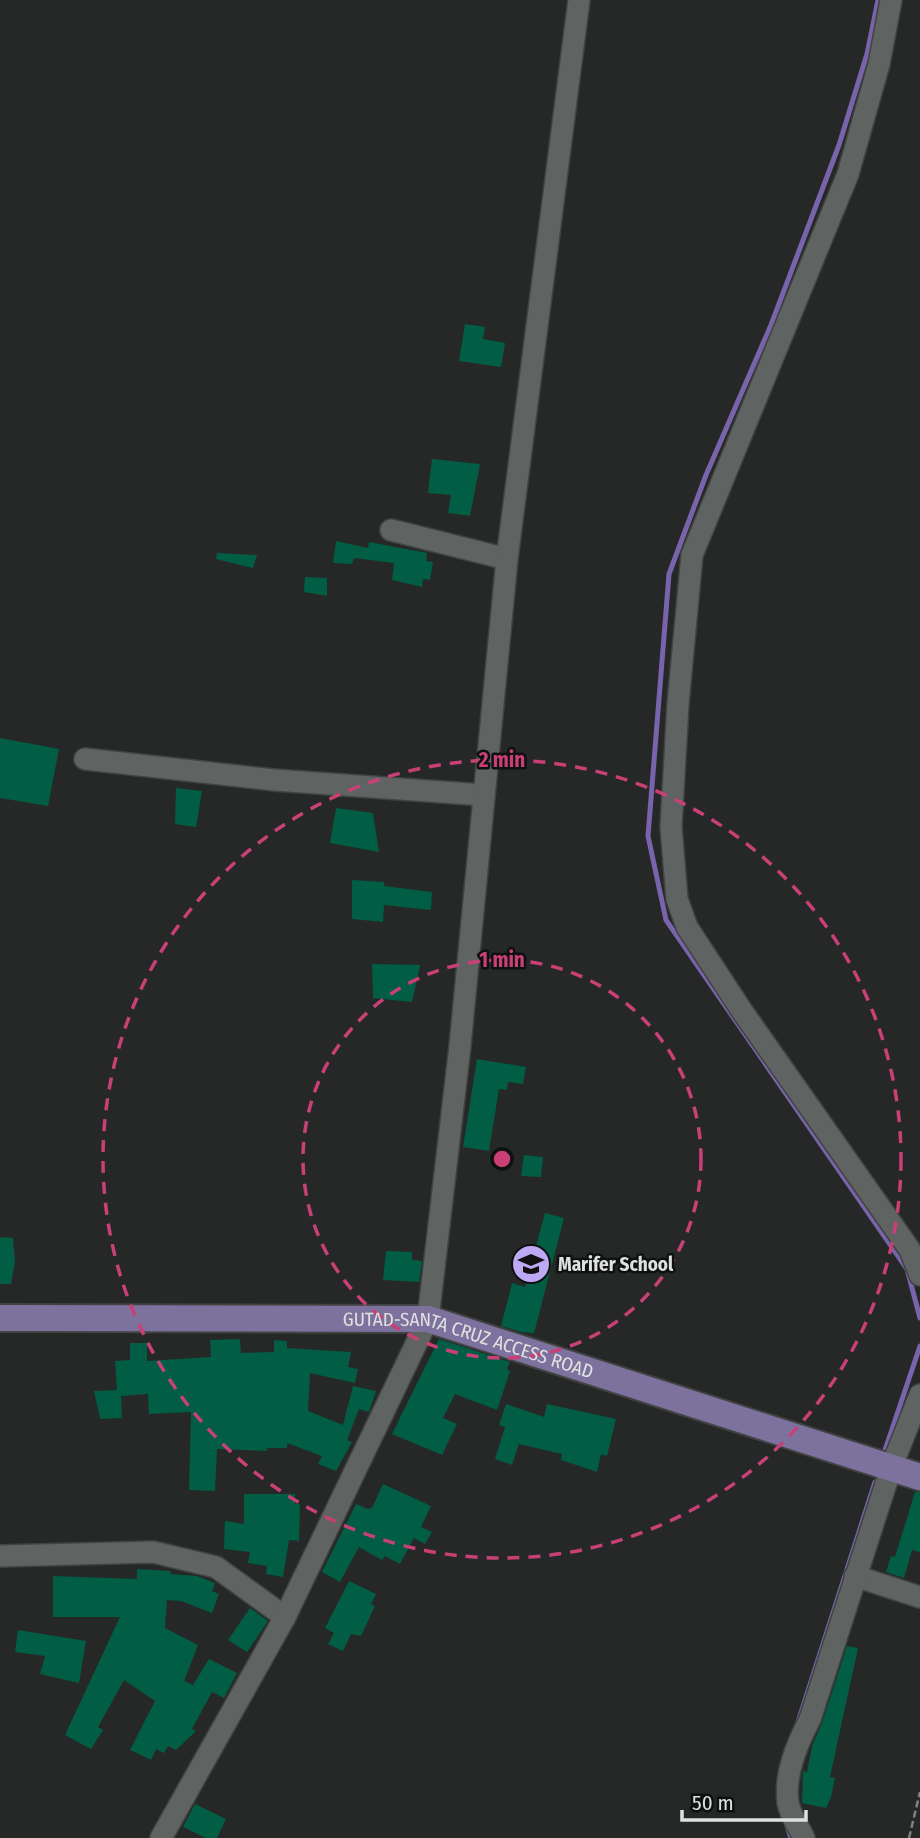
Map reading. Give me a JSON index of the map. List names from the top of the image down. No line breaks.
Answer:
{"streets":{"main road":["GUTAD-SANTA CRUZ ACCESS ROAD"]},"places":{"school or university":["Marifer School"]},"scale_bar":"50 m","rings":["2 min","1 min"]}
